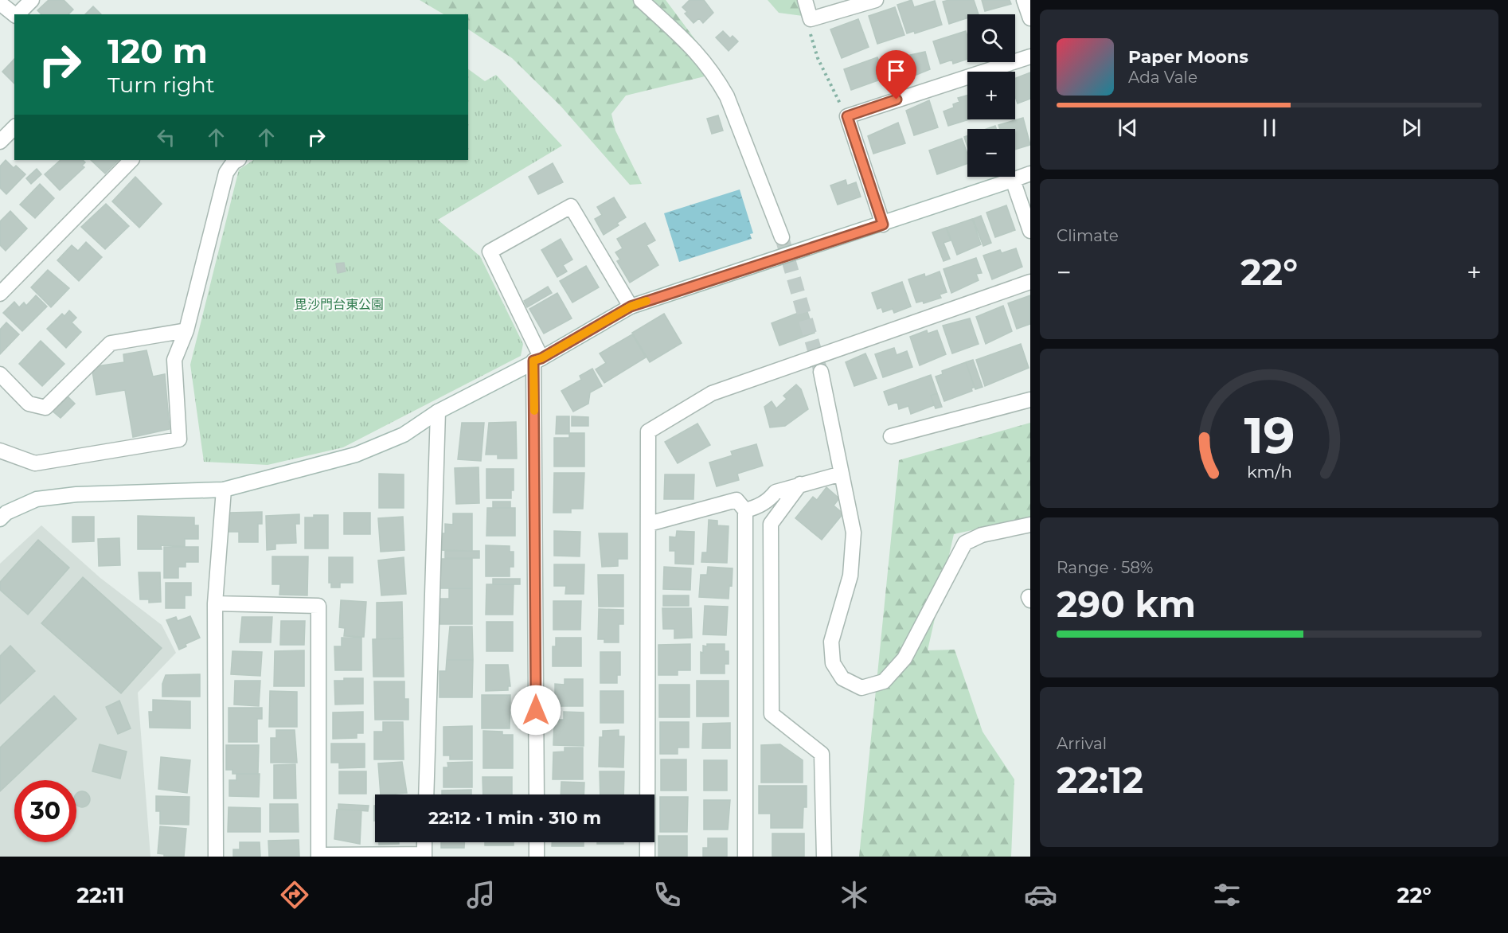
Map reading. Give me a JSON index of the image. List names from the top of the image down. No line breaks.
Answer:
{"parks":["毘沙門台東公園"],"page":{"map_buttons":["+","−"],"turn":["120 m","Turn right"],"song":["Paper Moons","Ada Vale"],"tile":["Climate",["Range · 58%","290 km"],["Arrival","22:12"]],"heat":["−","22°","+"],"limit":"30","trip":"22:12 · 1 min · 310 m","tabs":["22:11","22°"],"gauge":["19","km/h"]}}
